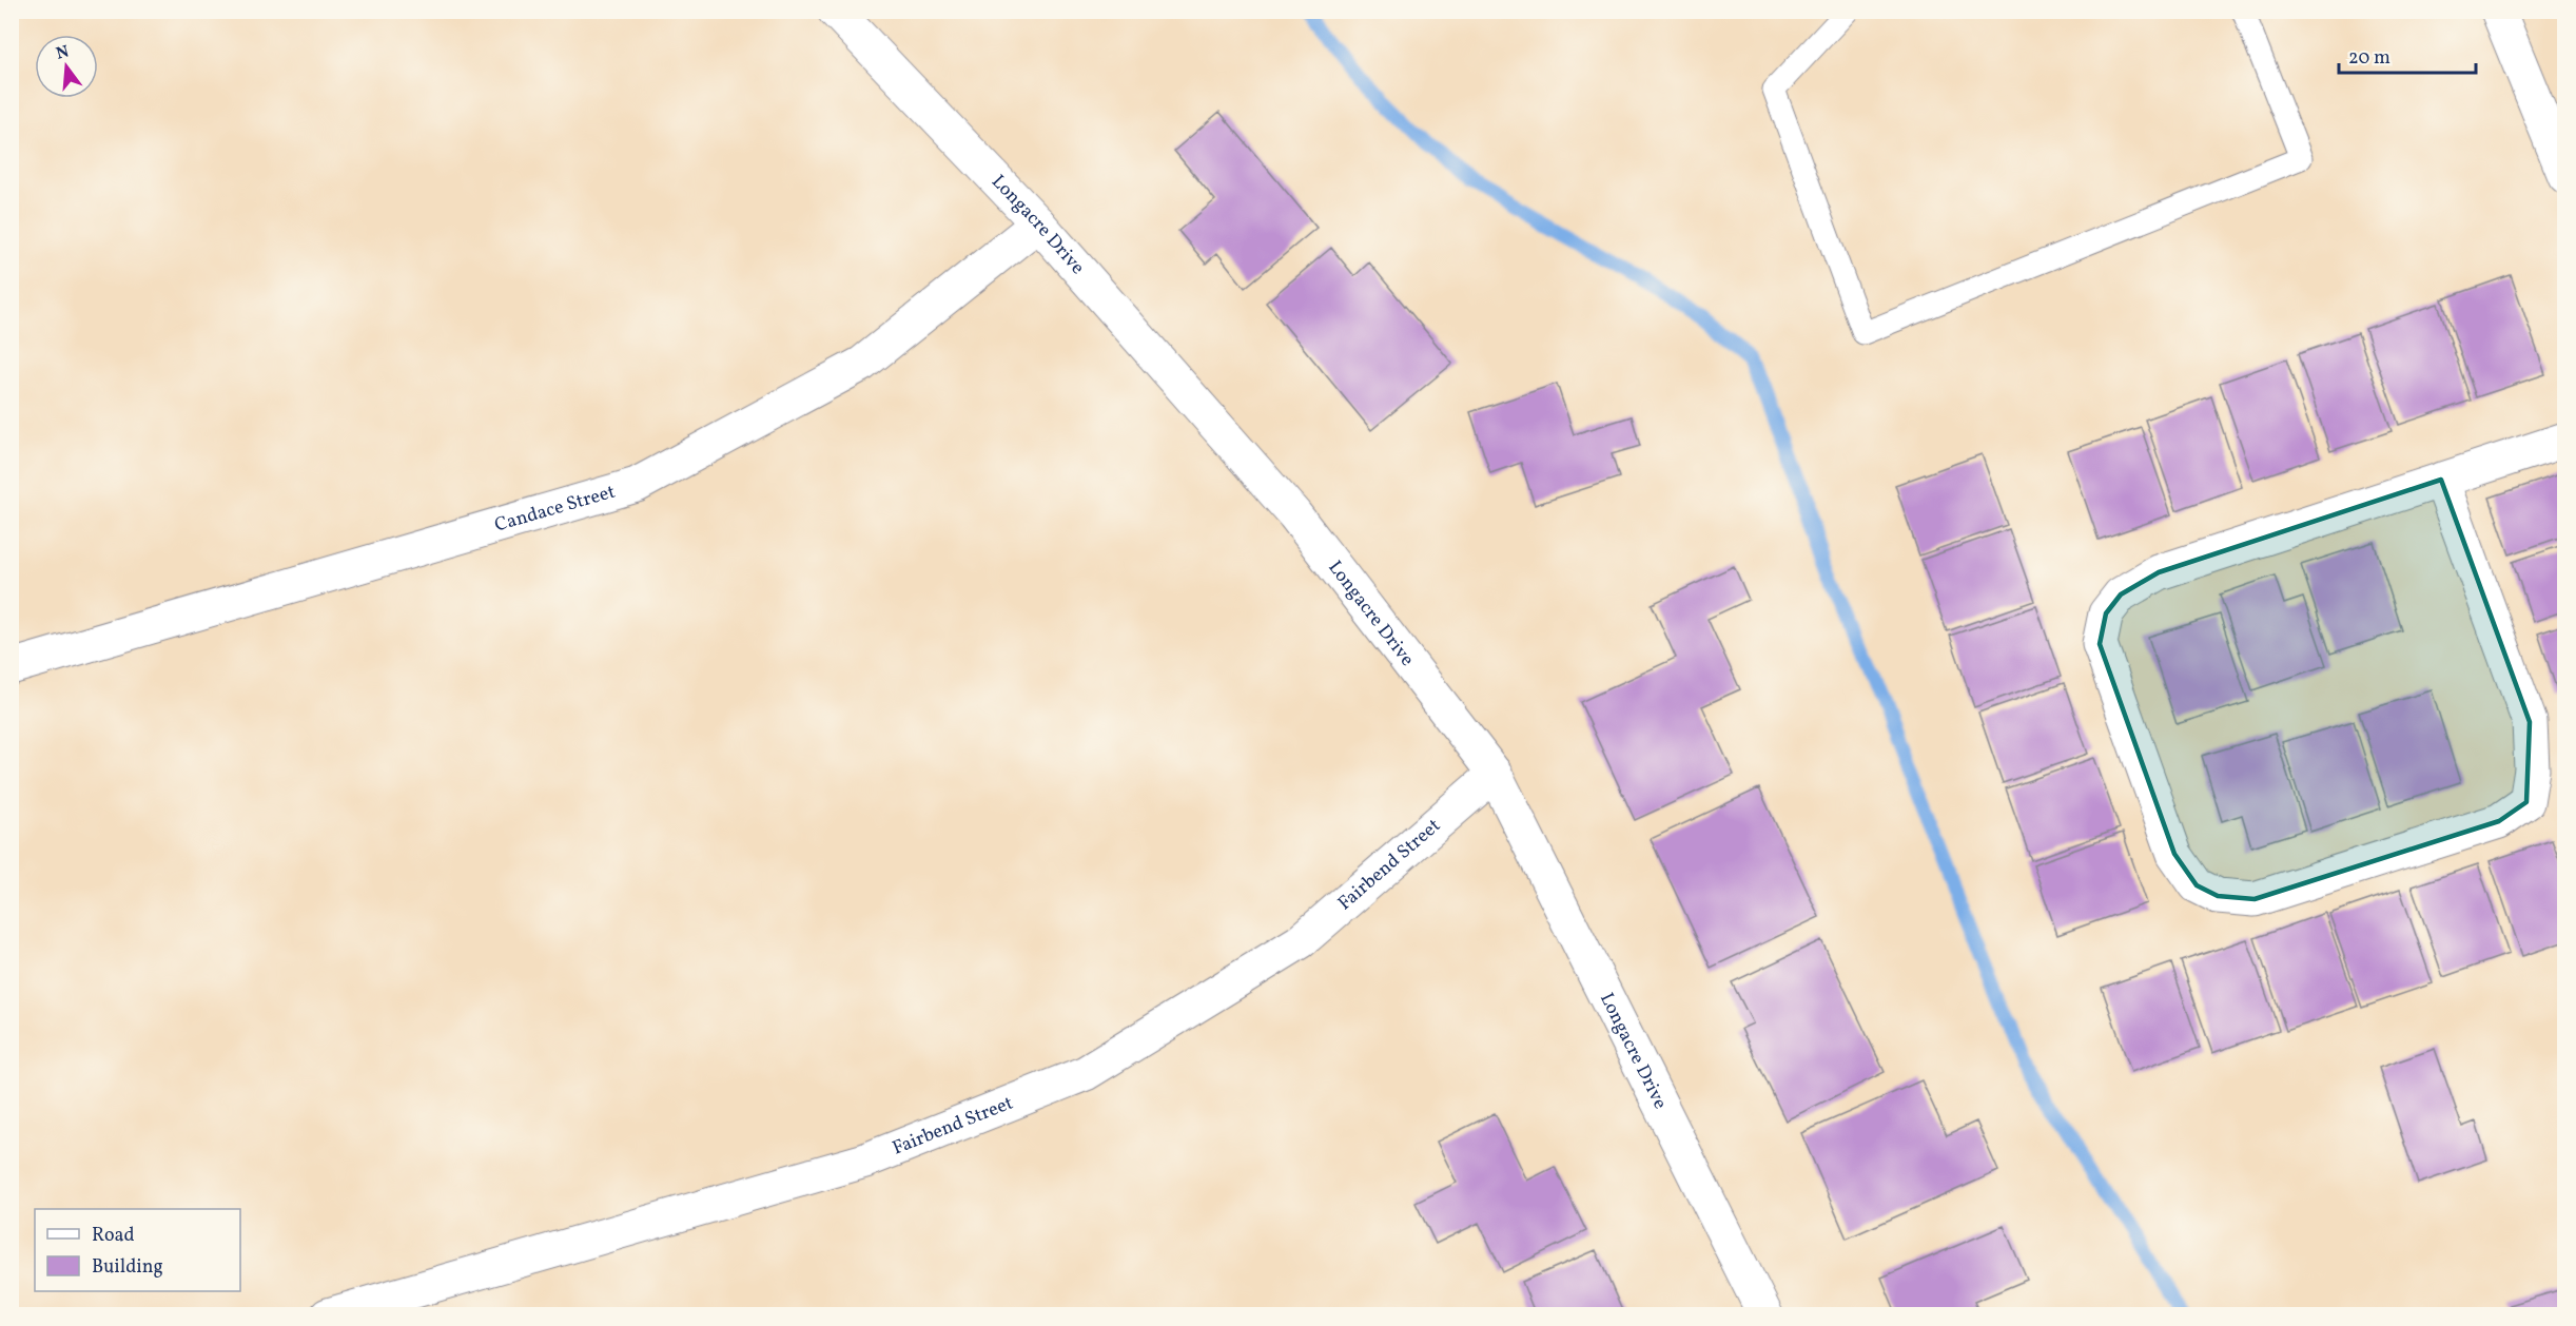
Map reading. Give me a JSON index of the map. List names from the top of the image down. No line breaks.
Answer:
{"streets":{"street":["Longacre Drive","Candace Street","Fairbend Street"]},"crossings":[["Longacre Drive","Candace Street"],["Longacre Drive","Fairbend Street"]],"legend":["Road","Building"],"scale_bar":"20 m","north":"top"}
